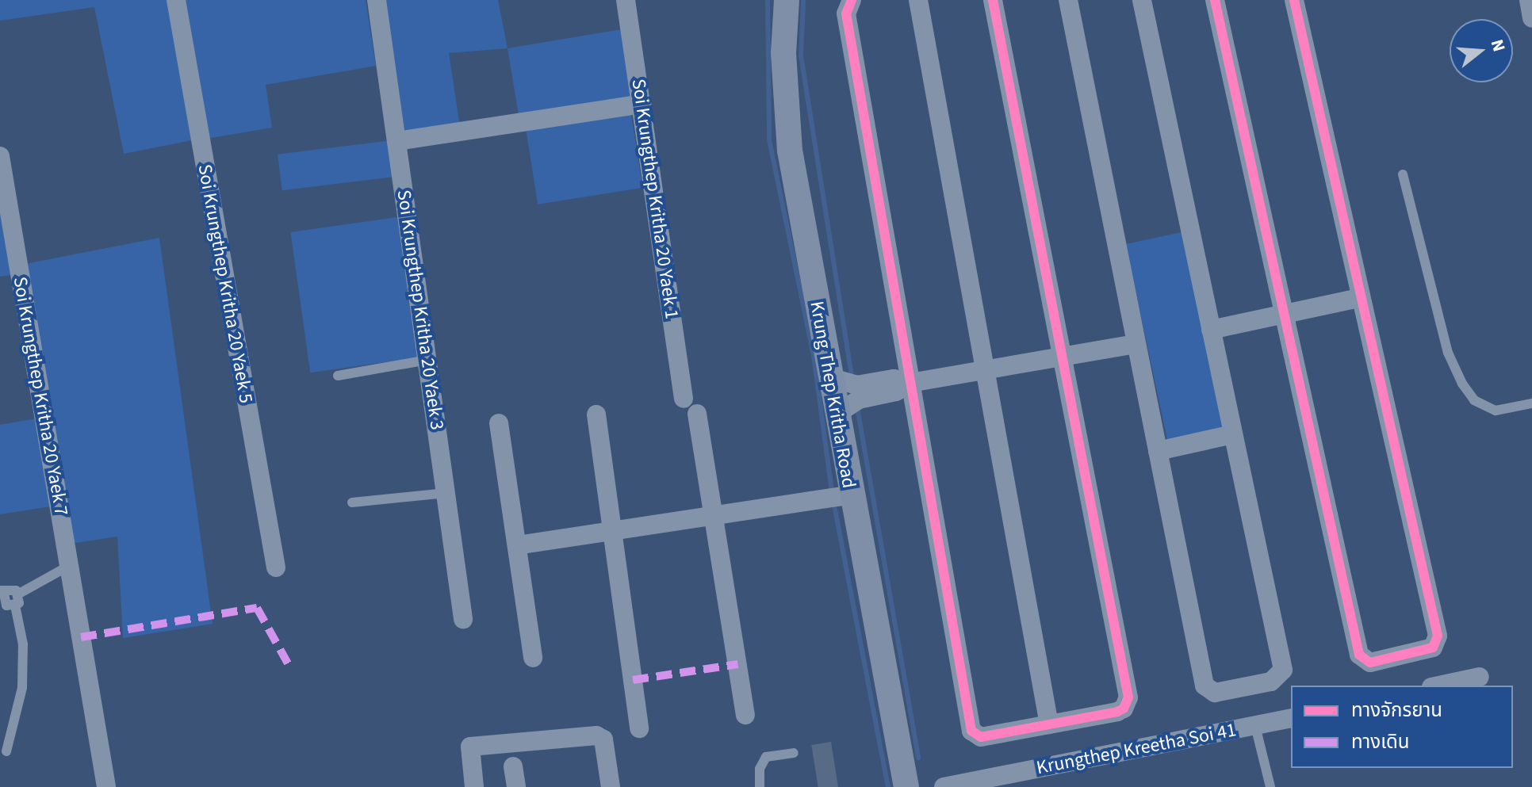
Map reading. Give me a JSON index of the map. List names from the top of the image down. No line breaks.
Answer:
{"streets":{"main road":["Krung Thep Kritha Road"],"street":["Soi Krungthep Kritha 20 Yaek 1","Soi Krungthep Kritha 20 Yaek 5","Soi Krungthep Kritha 20 Yaek 3","Soi Krungthep Kritha 20 Yaek 7","Krungthep Kreetha Soi 41"]},"legend":["ทางจักรยาน","ทางเดิน"],"north":"right"}
